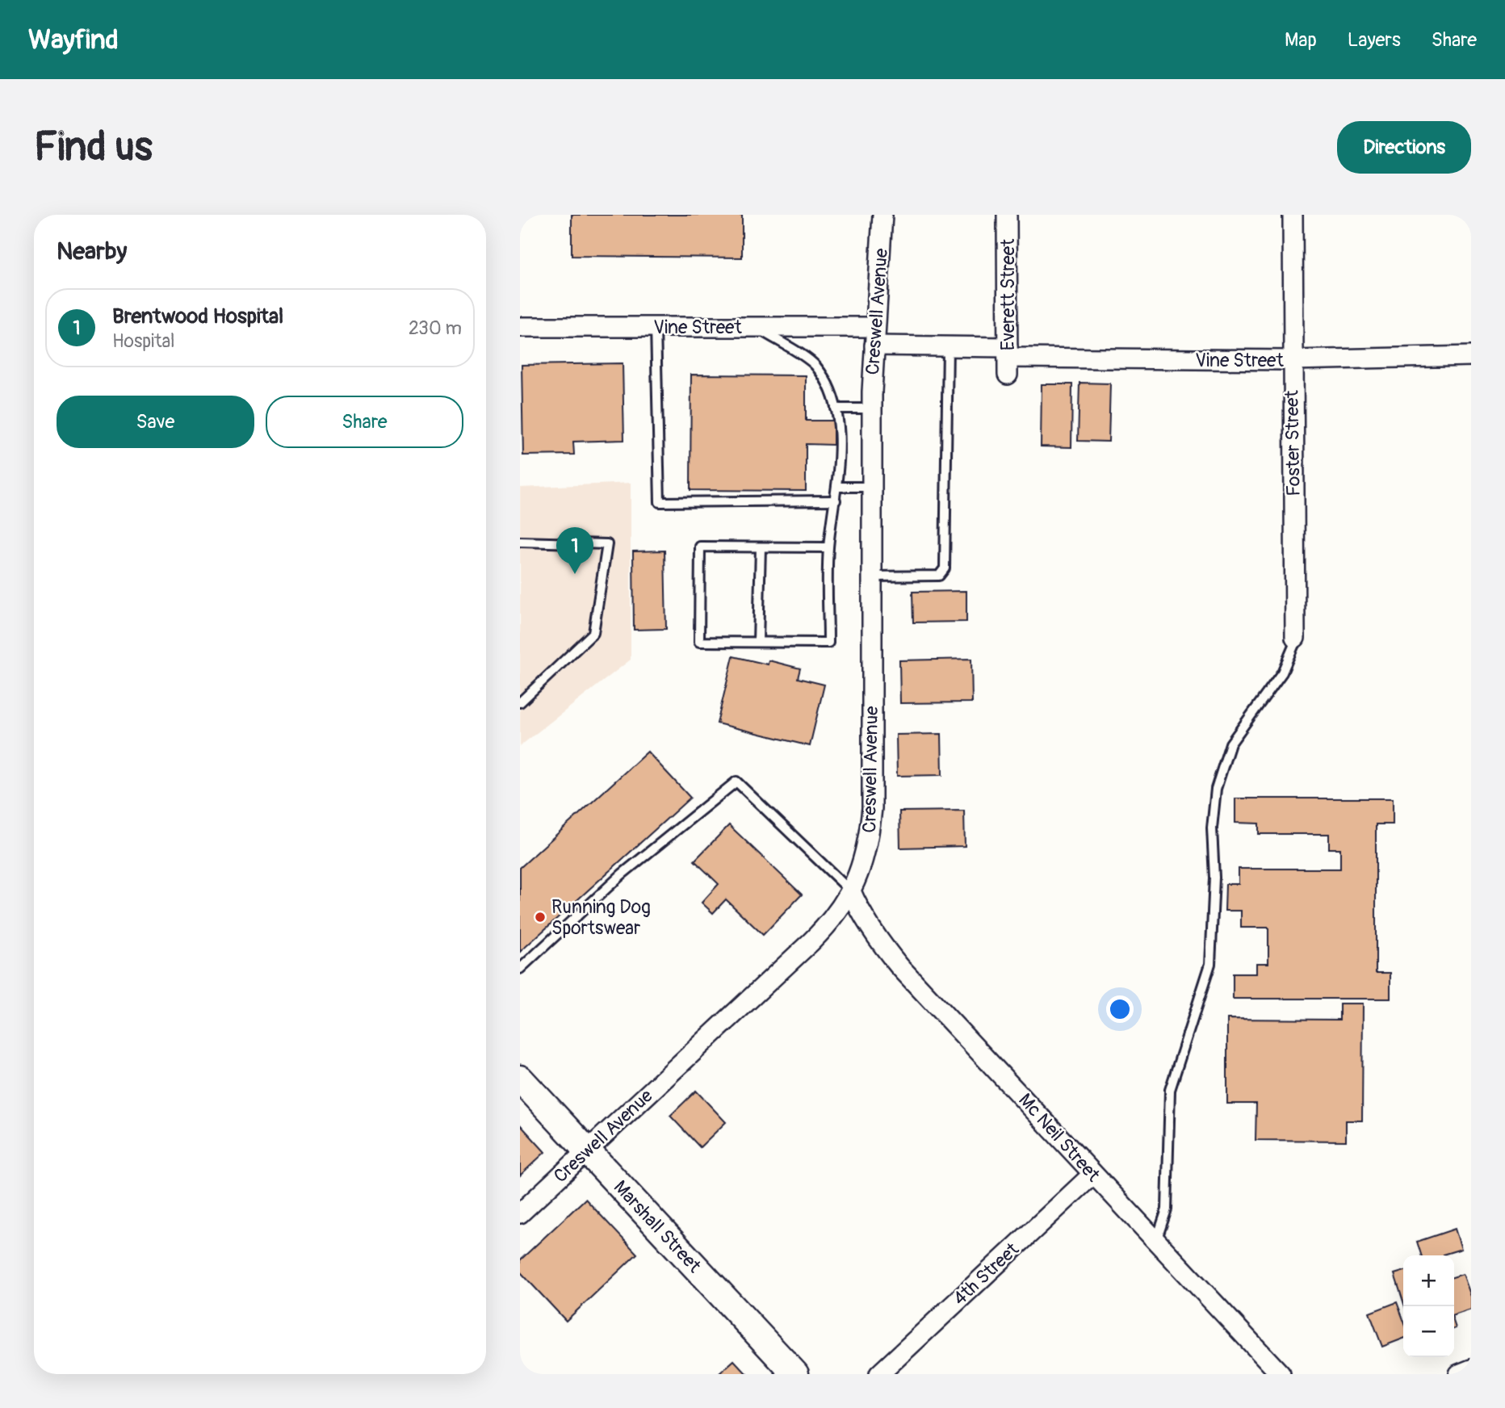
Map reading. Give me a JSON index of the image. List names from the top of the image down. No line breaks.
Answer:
{"streets":{"street":["Everett Street","Creswell Avenue","Vine Street","Foster Street","Mc Neil Street","Marshall Street","4th Street"]},"crossings":[["Everett Street","Vine Street"],["Creswell Avenue","Vine Street"],["Creswell Avenue","Mc Neil Street"],["Creswell Avenue","Marshall Street"],["Vine Street","Foster Street"],["Mc Neil Street","4th Street"]],"places":["Running Dog Sportswear"],"page":{"header":"Wayfind","nav":["Map","Layers","Share"],"buttons":["Directions",["Save","Share"]],"title":"Find us","heading":"Nearby","list":[{"mark":"1","name":"Brentwood Hospital","note":"Hospital","value":"230 m"}],"pins":"1","map_buttons":["+","−"]}}
